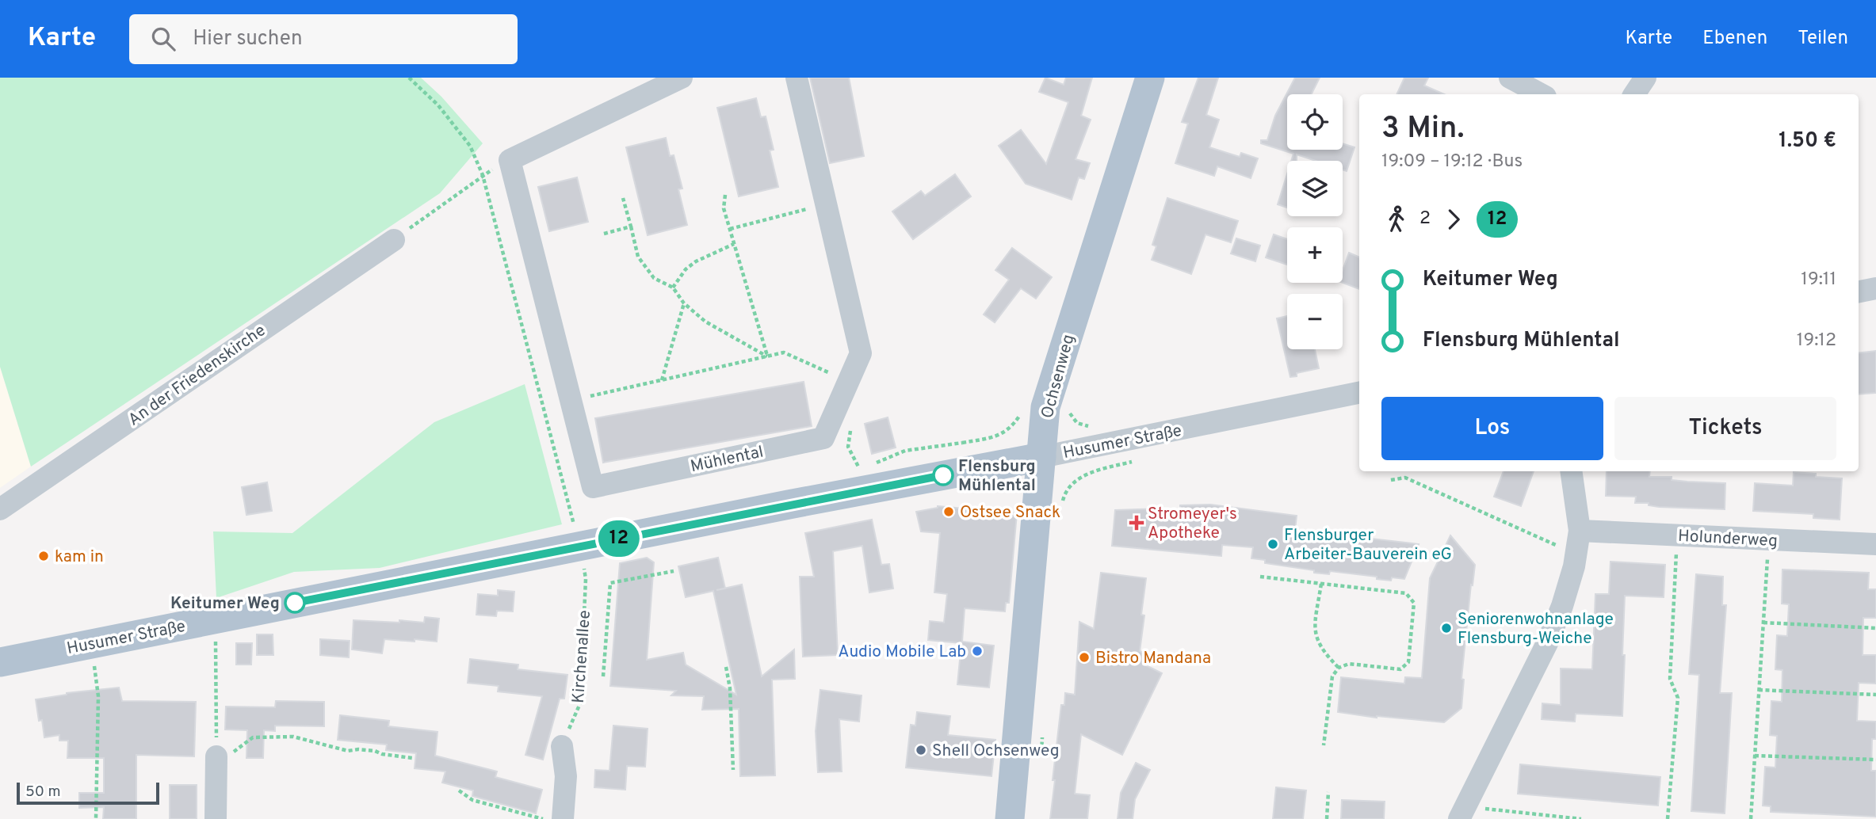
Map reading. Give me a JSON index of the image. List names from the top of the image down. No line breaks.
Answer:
{"streets":{"main road":["Ochsenweg","Husumer Straße"],"street":["An der Friedenskirche","Mühlental","Holunderweg"],"path":["Kirchenallee"]},"crossings":[["Ochsenweg","Husumer Straße"],["Husumer Straße","Kirchenallee"]],"places":{"other":["Flensburg Mühlental","Ostsee Snack","Flensburger Arbeiter-Bauverein eG","kam in","Keitumer Weg","Seniorenwohnanlage Flensburg-Weiche","Audio Mobile Lab","Bistro Mandana","Shell Ochsenweg"],"health":["Stromeyer's Apotheke"]},"lines":["bus line 12"],"scale_bar":"50 m","page":{"header":"Karte","search":"Hier suchen","nav":["Karte","Ebenen","Teilen"],"on_map":"12","map_buttons":["+","−"],"heading":["3 Min.","19:09 – 19:12 · Bus","1.50 €"],"legs":["2","12"],"list":[{"name":"Keitumer Weg","value":"19:11"},{"name":"Flensburg Mühlental","value":"19:12"}],"buttons":["Los","Tickets"],"scale":"50 m"}}
